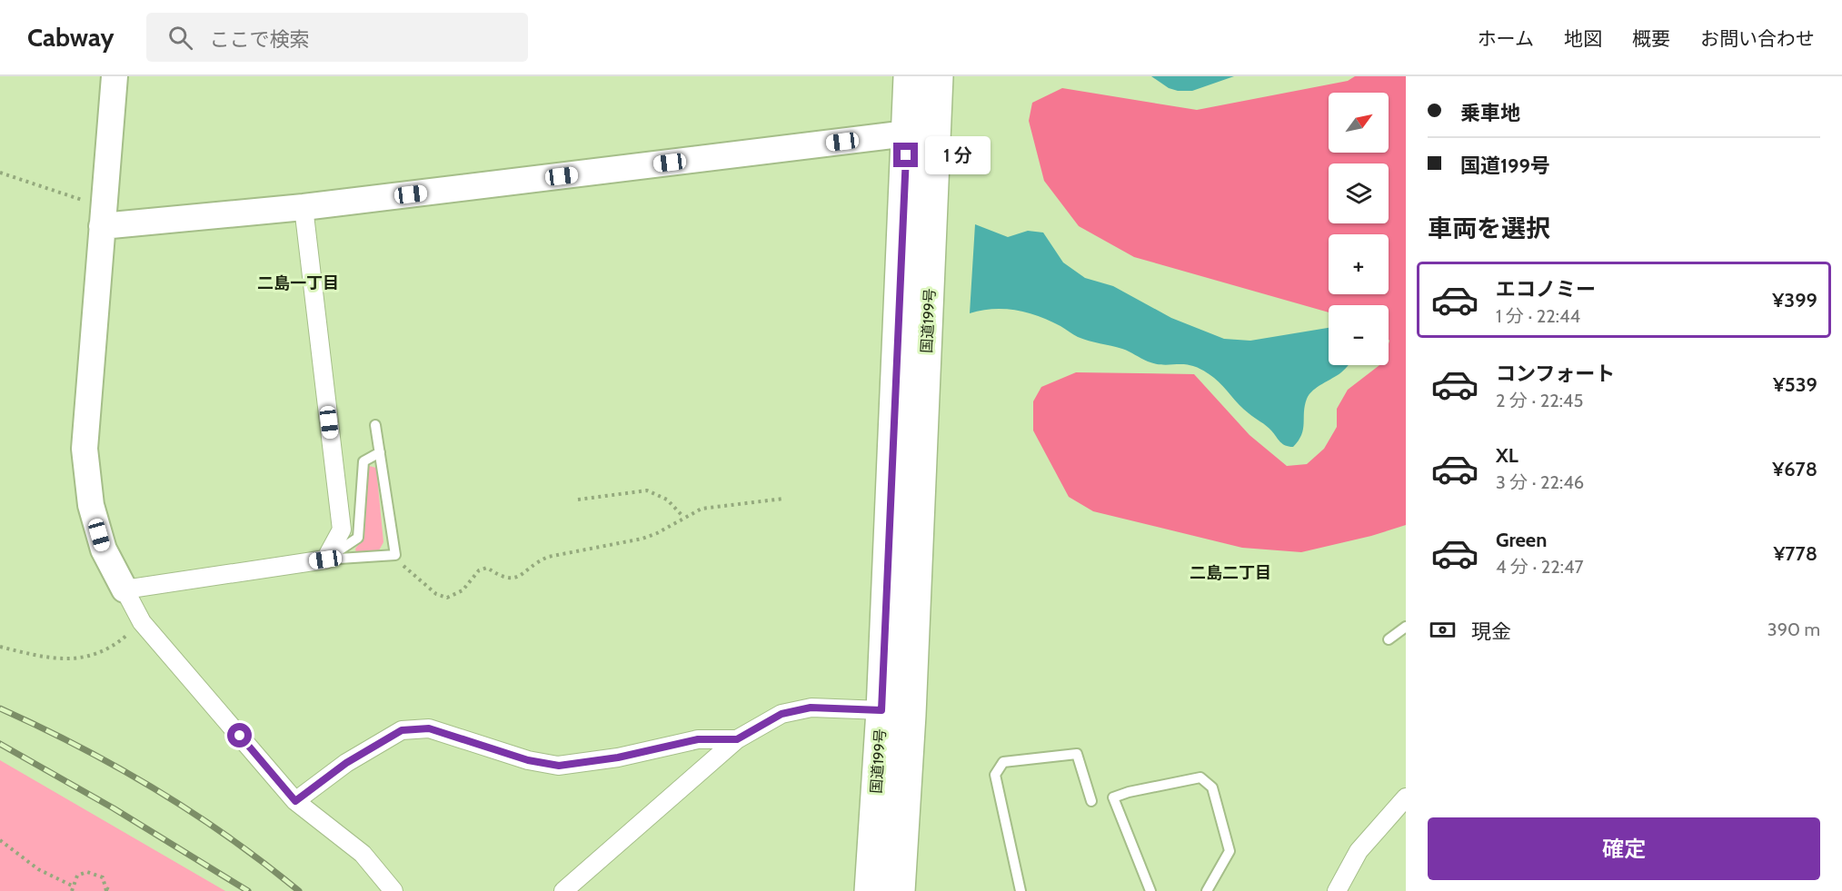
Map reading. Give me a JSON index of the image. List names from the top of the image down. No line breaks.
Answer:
{"streets":{"highway":["国道199号"]},"districts":["二島一丁目","二島二丁目"],"north":"top right","page":{"header":"Cabway","search":"ここで検索","nav":["ホーム","地図","概要","お問い合わせ"],"banner":["乗車地","国道199号"],"map_buttons":["+","−"],"bubble":"1 分","heading":"車両を選択","list":[{"name":"エコノミー","note":"1 分 · 22:44","value":"¥399"},{"name":"コンフォート","note":"2 分 · 22:45","value":"¥539"},{"name":"XL","note":"3 分 · 22:46","value":"¥678"},{"name":"Green","note":"4 分 · 22:47","value":"¥778"}],"pay":["現金","390 m"],"buttons":"確定"}}
